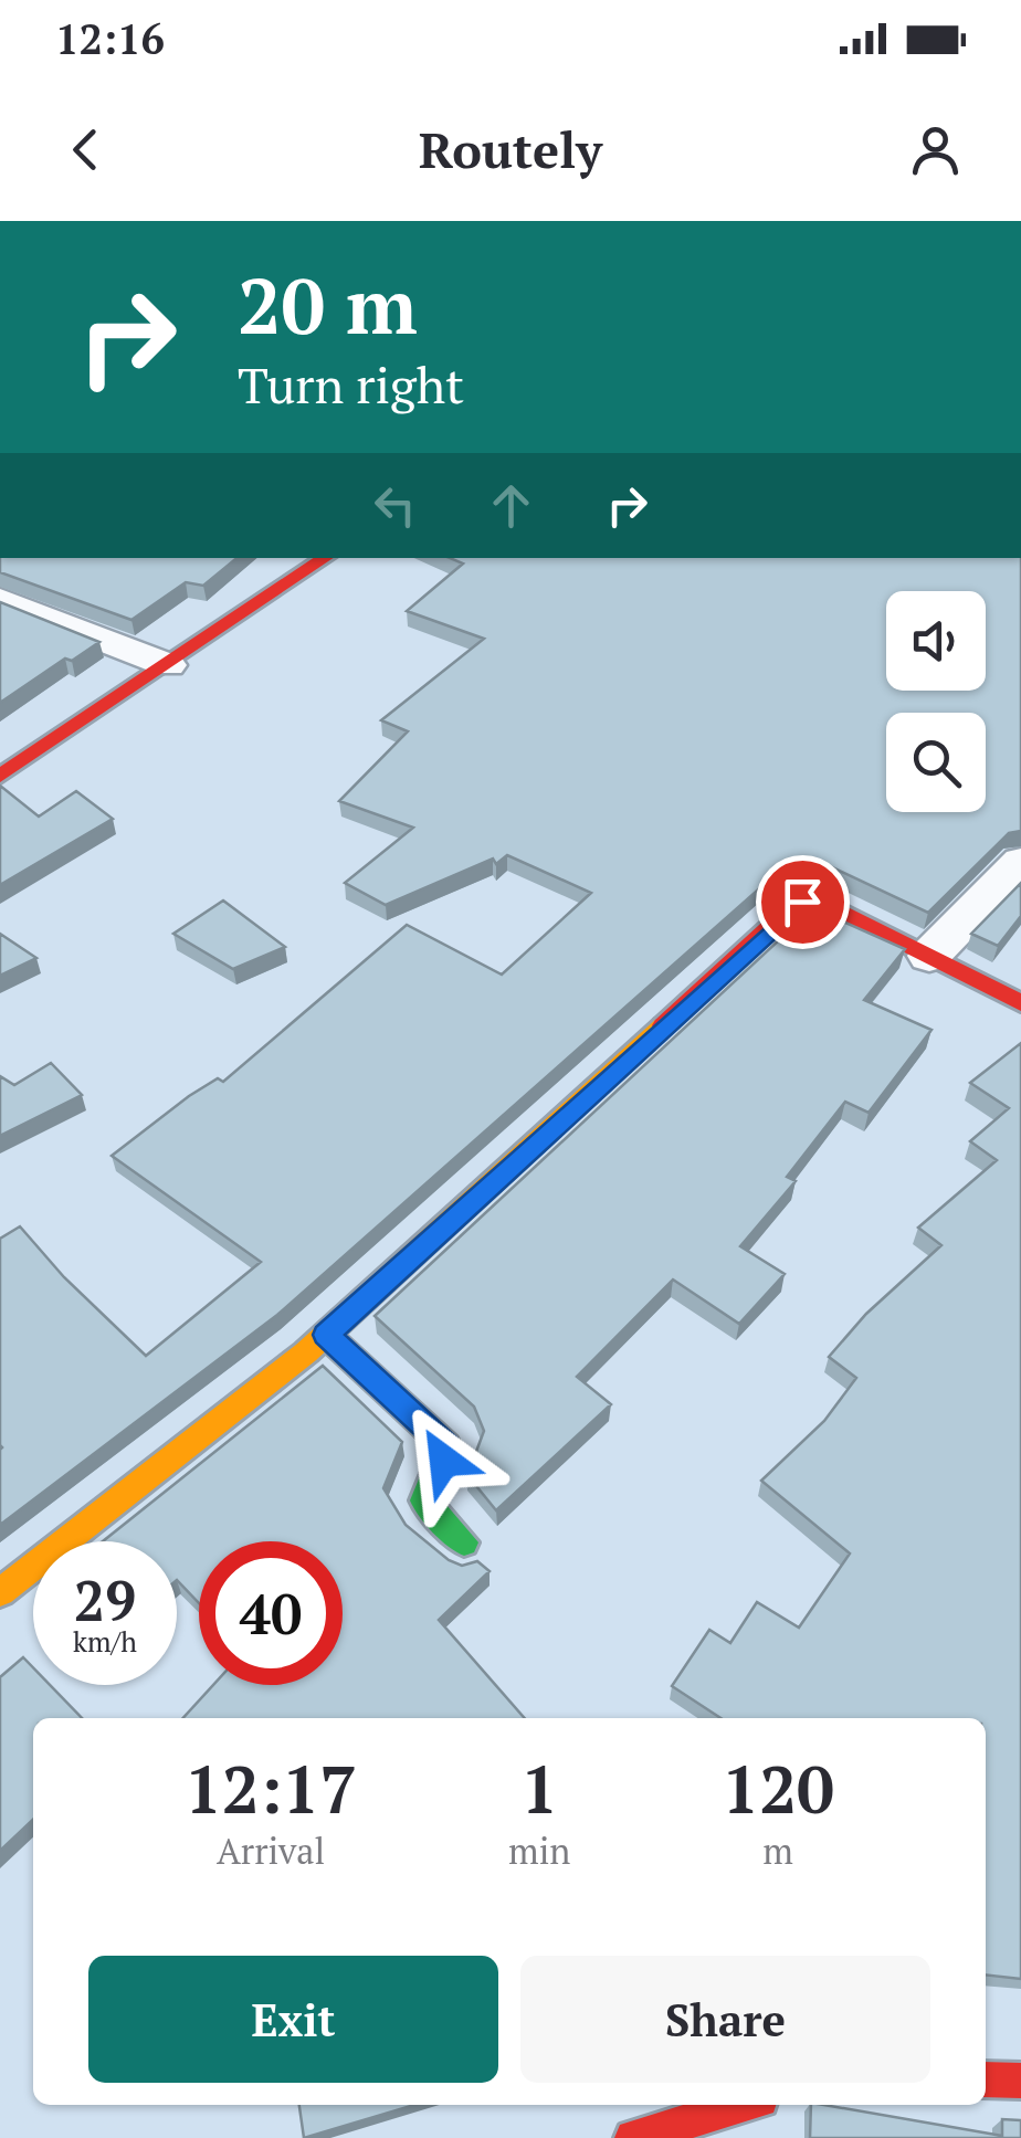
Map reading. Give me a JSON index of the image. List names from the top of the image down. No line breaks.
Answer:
{"page":{"status":"12:16","header":"Routely","turn":["20 m","Turn right"],"speed":"29 km/h","limit":"40","eta":["12:17","Arrival","1","min","120","m"],"buttons":["Exit","Share"]}}
